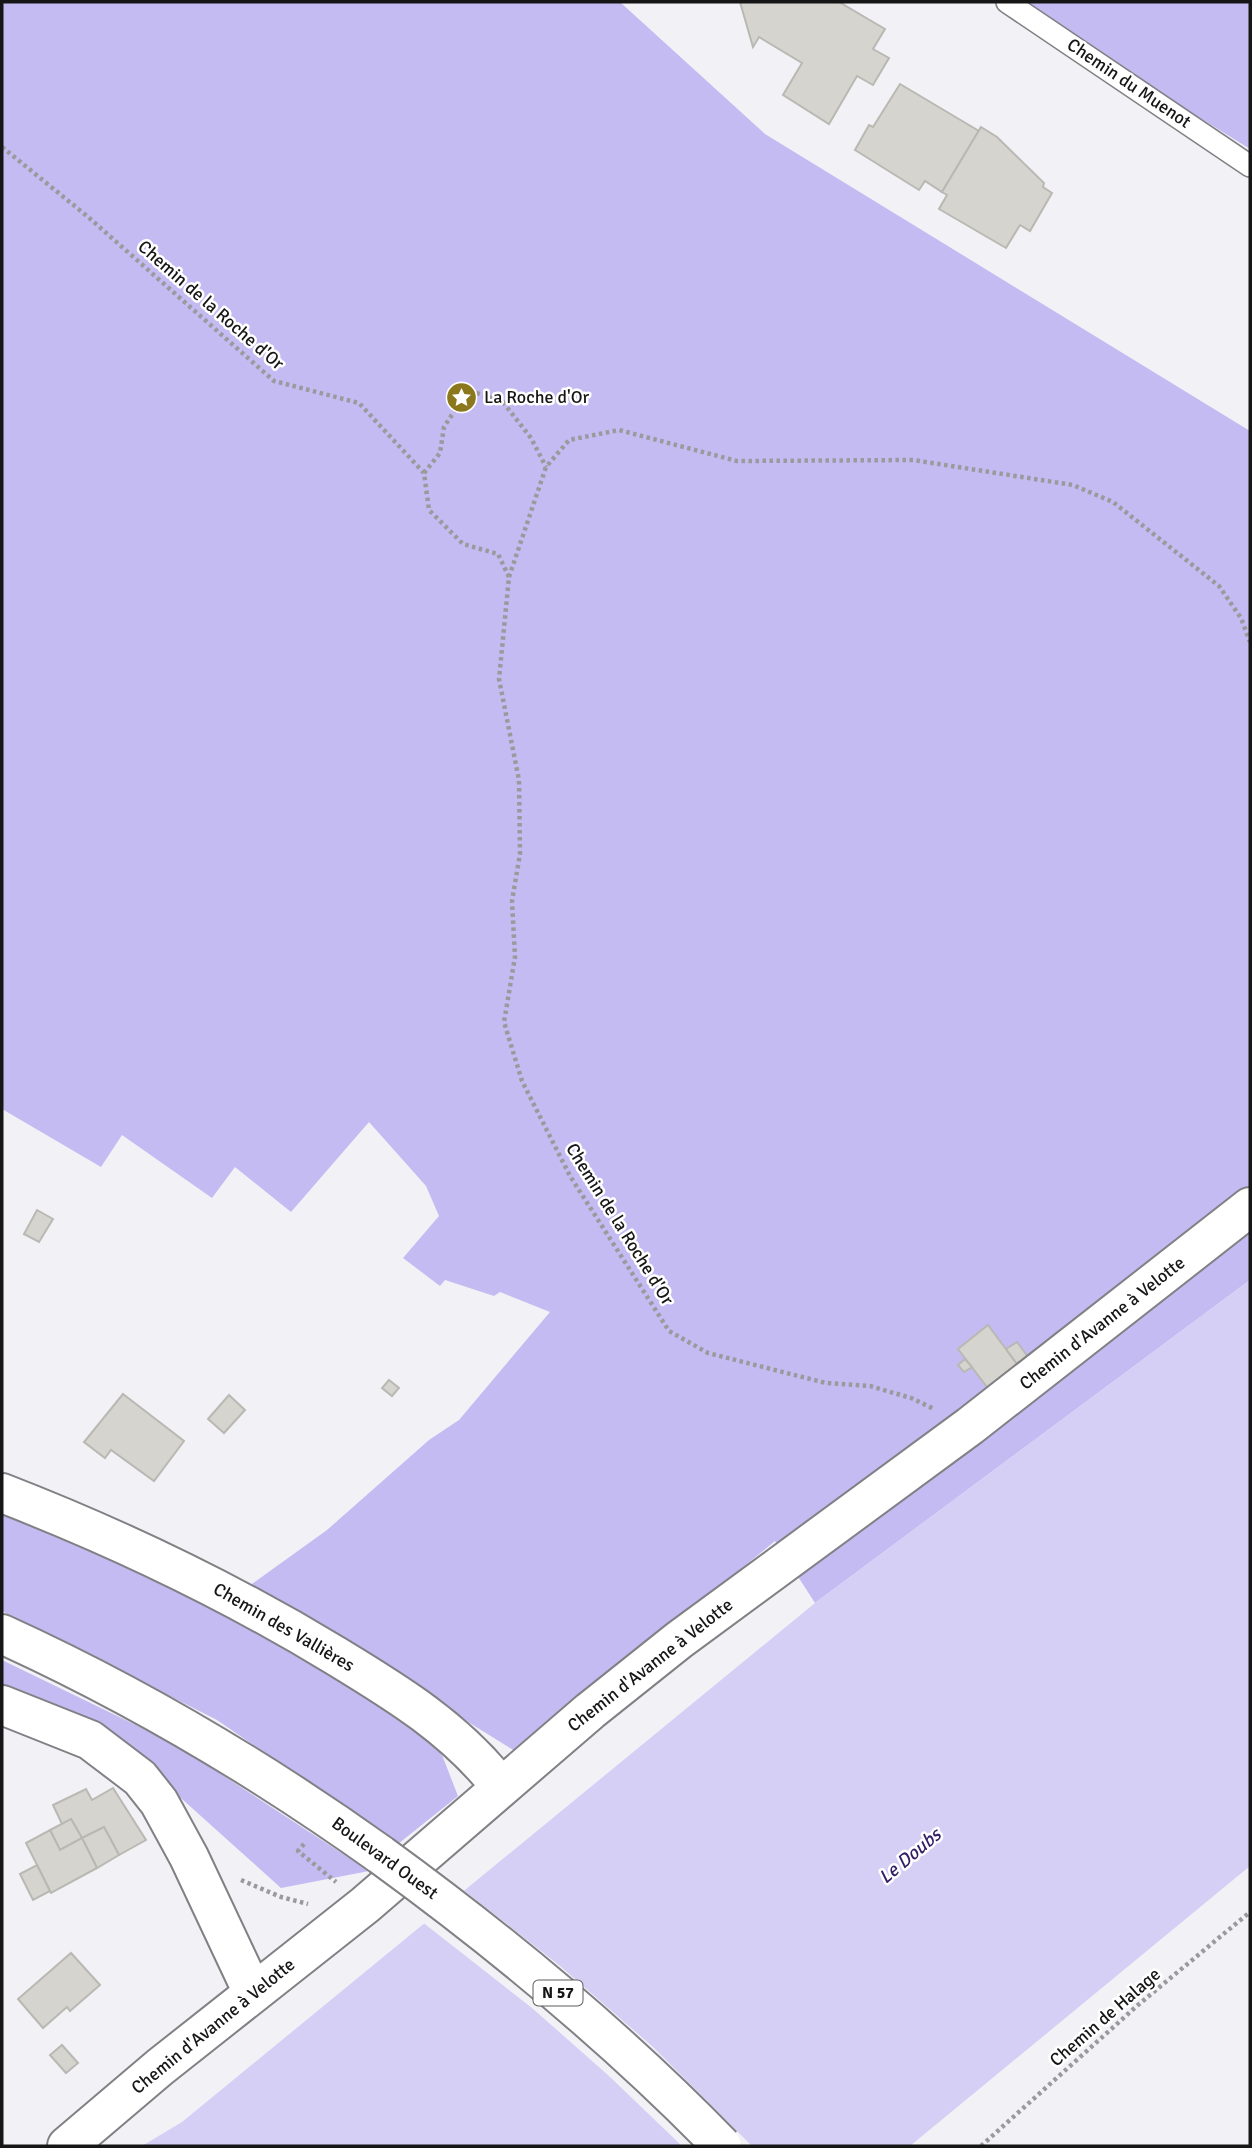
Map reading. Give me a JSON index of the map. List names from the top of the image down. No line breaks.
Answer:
{"streets":{"street":["Chemin d'Avanne à Velotte","Chemin des Vallières","Boulevard Ouest","N 57"],"lane":["Chemin du Muenot"],"path":["Chemin de la Roche d'Or","Chemin de Halage"]},"crossings":[["Chemin de la Roche d'Or","Chemin d'Avanne à Velotte"],["Chemin d'Avanne à Velotte","Chemin des Vallières"]],"water":["Le Doubs"],"places":{"place":["La Roche d'Or"]}}
